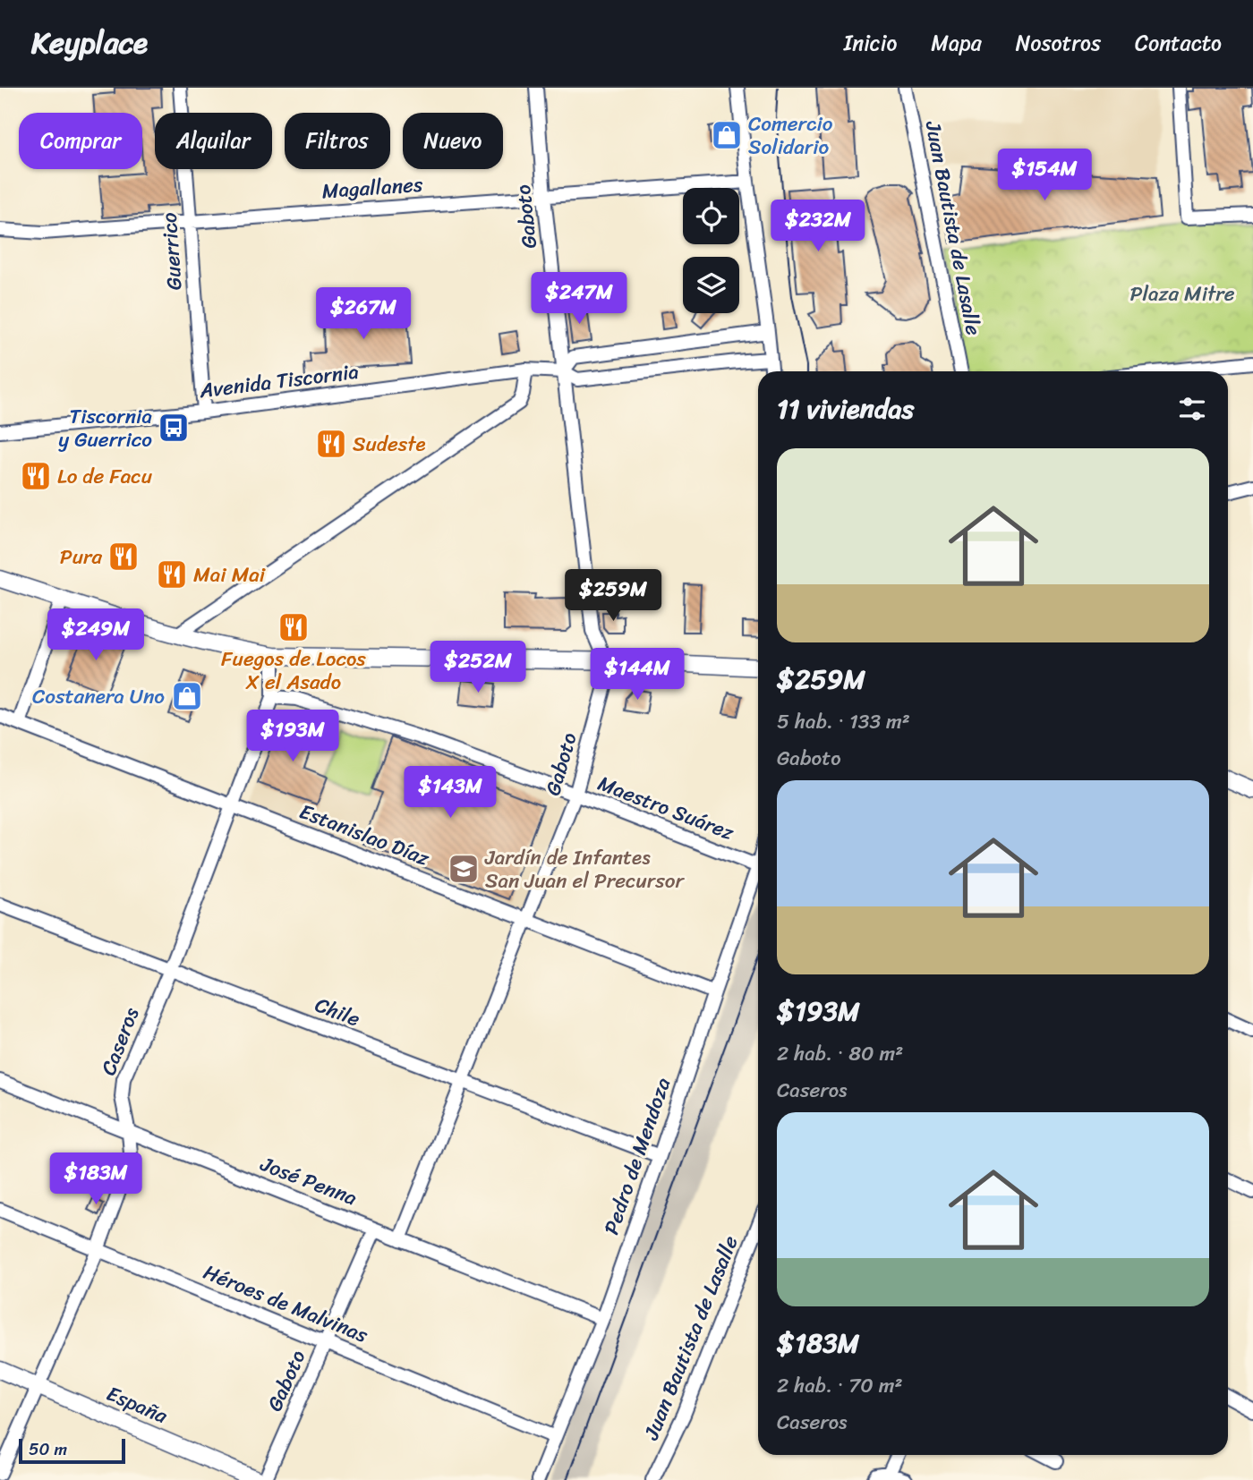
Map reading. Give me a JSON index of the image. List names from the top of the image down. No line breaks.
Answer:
{"streets":{"street":["Magallanes","Gaboto","Juan Bautista de Lasalle","Guerrico","Avenida Tiscornia","Maestro Suárez","Estanislao Díaz","Chile","Caseros","Pedro de Mendoza","José Penna","Héroes de Malvinas","España"]},"crossings":[["Magallanes","Gaboto"],["Magallanes","Guerrico"],["Gaboto","Avenida Tiscornia"],["Gaboto","Maestro Suárez"],["Gaboto","Estanislao Díaz"],["Gaboto","Chile"],["Gaboto","José Penna"],["Gaboto","Héroes de Malvinas"],["Guerrico","Avenida Tiscornia"],["Maestro Suárez","Caseros"],["Maestro Suárez","Pedro de Mendoza"],["Estanislao Díaz","Caseros"],["Estanislao Díaz","Pedro de Mendoza"],["Chile","Caseros"],["Chile","Pedro de Mendoza"],["Caseros","José Penna"],["Caseros","Héroes de Malvinas"],["Caseros","España"],["Pedro de Mendoza","José Penna"],["Pedro de Mendoza","Héroes de Malvinas"]],"parks":["Plaza Mitre"],"places":{"shop":["Comercio Solidario","Costanera Uno"],"bus stop":["Tiscornia y Guerrico"],"restaurant":["Sudeste","Lo de Facu","Pura","Mai Mai","Fuegos de Locos X el Asado"],"school or university":["Jardín de Infantes San Juan el Precursor"]},"scale_bar":"50 m","page":{"header":"Keyplace","nav":["Inicio","Mapa","Nosotros","Contacto"],"chip":["Comprar","Alquilar","Filtros","Nuevo"],"price":["$154M","$232M","$247M","$267M","$259M","$249M","$252M","$144M","$193M","$143M","$183M"],"heading":"11 viviendas","list":[{"name":"$259M","note":"5 hab. · 133 m² · Gaboto"},{"name":"$193M","note":"2 hab. · 80 m² · Caseros"},{"name":"$183M","note":"2 hab. · 70 m² · Caseros"}],"scale":"50 m"}}
